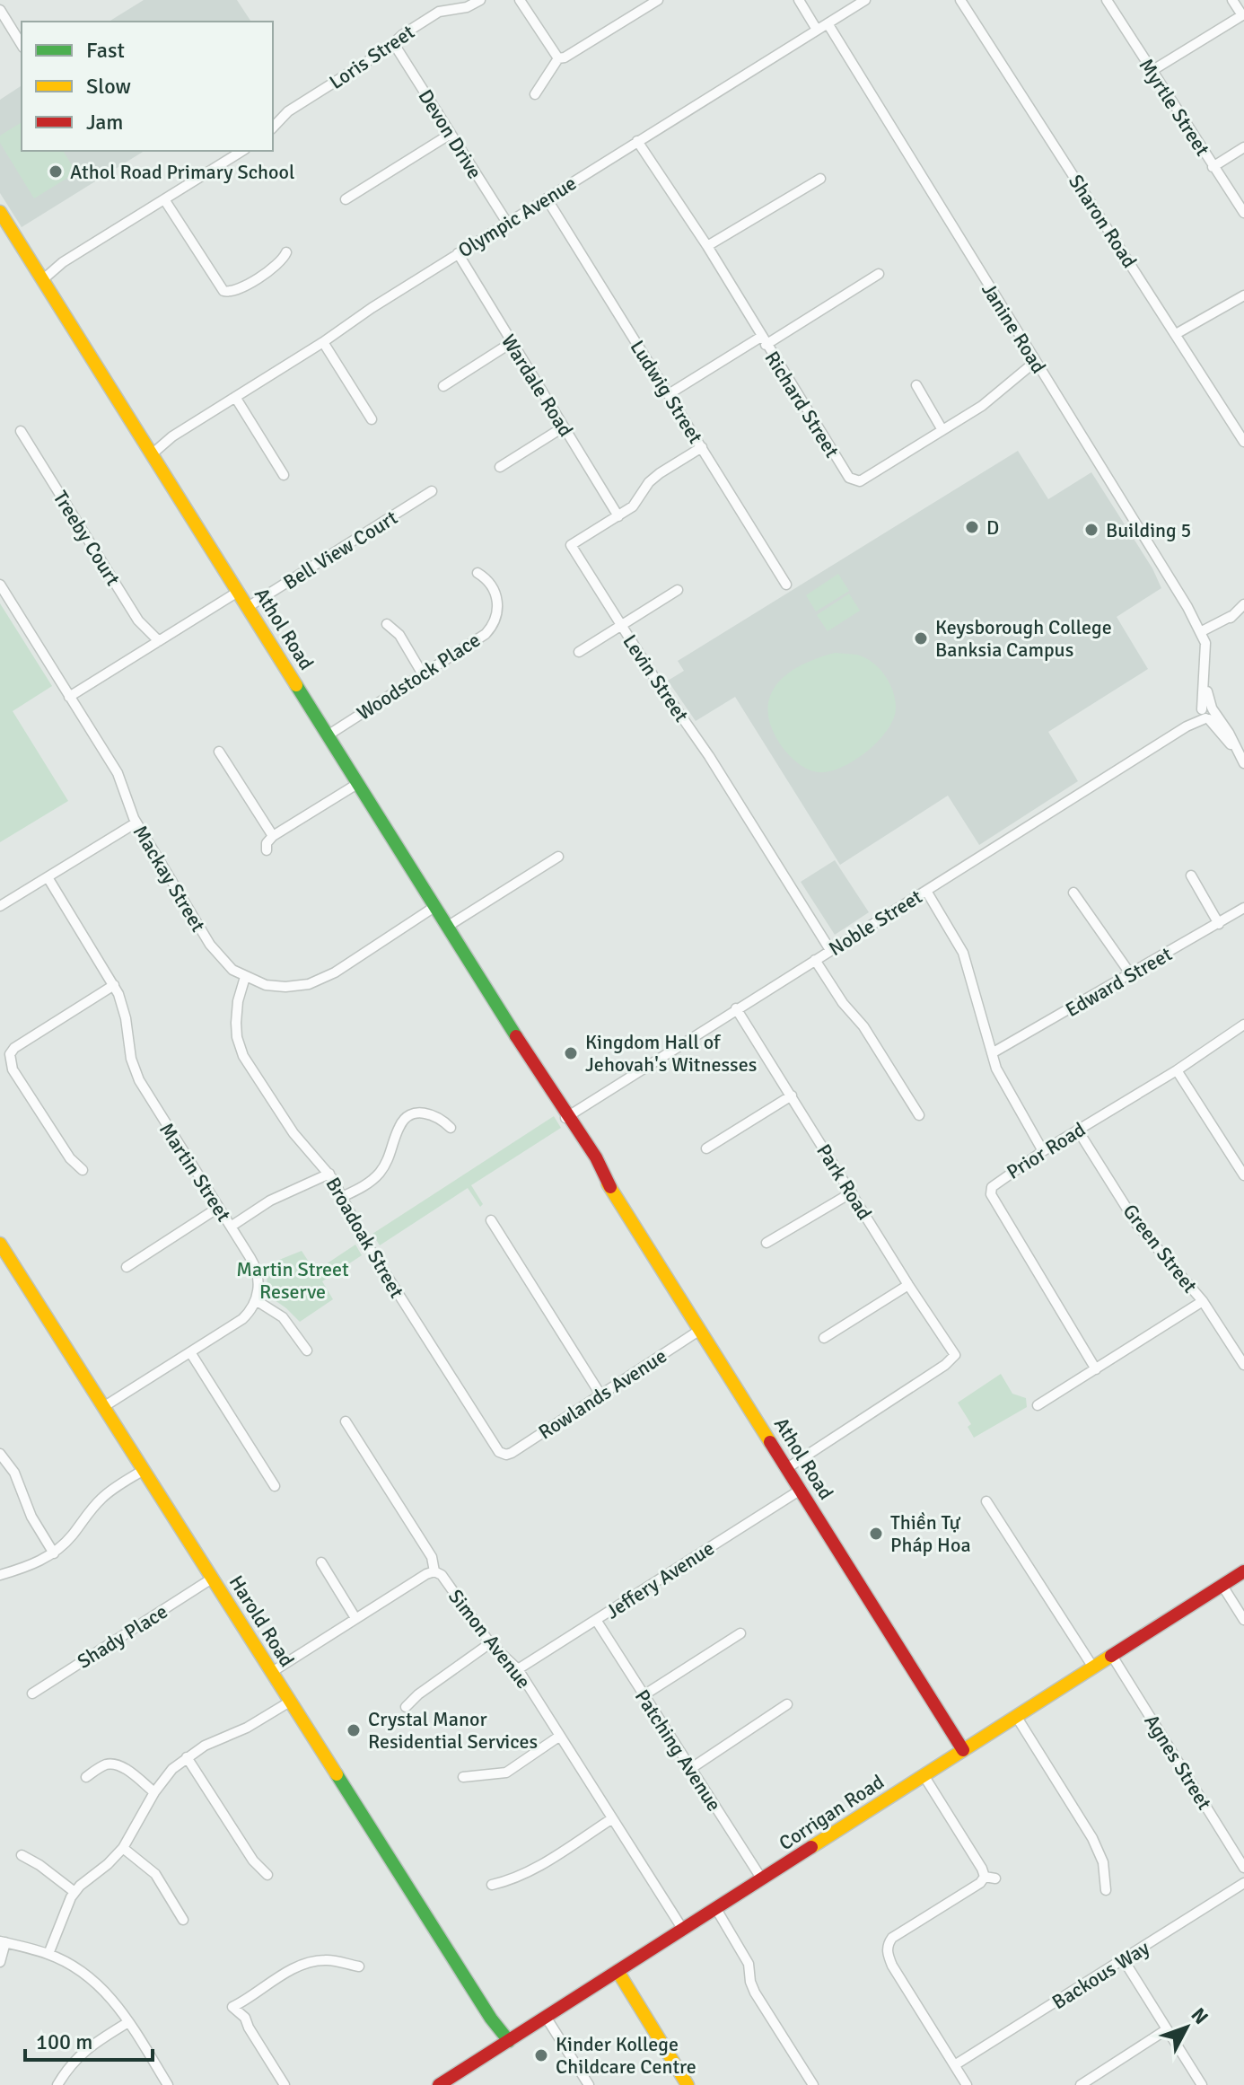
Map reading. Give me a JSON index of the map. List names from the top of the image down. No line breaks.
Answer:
{"streets":{"main road":["Athol Road","Harold Road","Corrigan Road"],"street":["Loris Street","Myrtle Street","Devon Drive","Olympic Avenue","Sharon Road","Janine Road","Wardale Road","Ludwig Street","Richard Street","Treeby Court","Bell View Court","Woodstock Place","Levin Street","Mackay Street","Noble Street","Edward Street","Prior Road","Martin Street","Park Road","Broadoak Street","Green Street","Rowlands Avenue","Jeffery Avenue","Shady Place","Simon Avenue","Patching Avenue","Agnes Street","Backous Way"]},"crossings":[["Loris Street","Devon Drive"],["Devon Drive","Olympic Avenue"],["Olympic Avenue","Janine Road"],["Olympic Avenue","Wardale Road"],["Olympic Avenue","Ludwig Street"],["Olympic Avenue","Richard Street"],["Olympic Avenue","Athol Road"],["Janine Road","Richard Street"],["Wardale Road","Levin Street"],["Ludwig Street","Levin Street"],["Bell View Court","Athol Road"],["Athol Road","Woodstock Place"],["Athol Road","Mackay Street"],["Athol Road","Noble Street"],["Athol Road","Park Road"],["Athol Road","Rowlands Avenue"],["Athol Road","Jeffery Avenue"],["Athol Road","Corrigan Road"],["Levin Street","Noble Street"],["Mackay Street","Broadoak Street"],["Noble Street","Park Road"],["Prior Road","Green Street"],["Broadoak Street","Rowlands Avenue"],["Jeffery Avenue","Simon Avenue"],["Jeffery Avenue","Patching Avenue"],["Harold Road","Shady Place"],["Harold Road","Corrigan Road"],["Simon Avenue","Corrigan Road"],["Patching Avenue","Corrigan Road"],["Agnes Street","Corrigan Road"]],"parks":["Martin Street Reserve"],"places":["Athol Road Primary School","D","Building 5","Keysborough College Banksia Campus","Kingdom Hall of Jehovah's Witnesses","Thiền Tự Pháp Hoa","Crystal Manor Residential Services","Kinder Kollege Childcare Centre"],"legend":["Fast","Slow","Jam"],"scale_bar":"100 m","north":"top right"}
